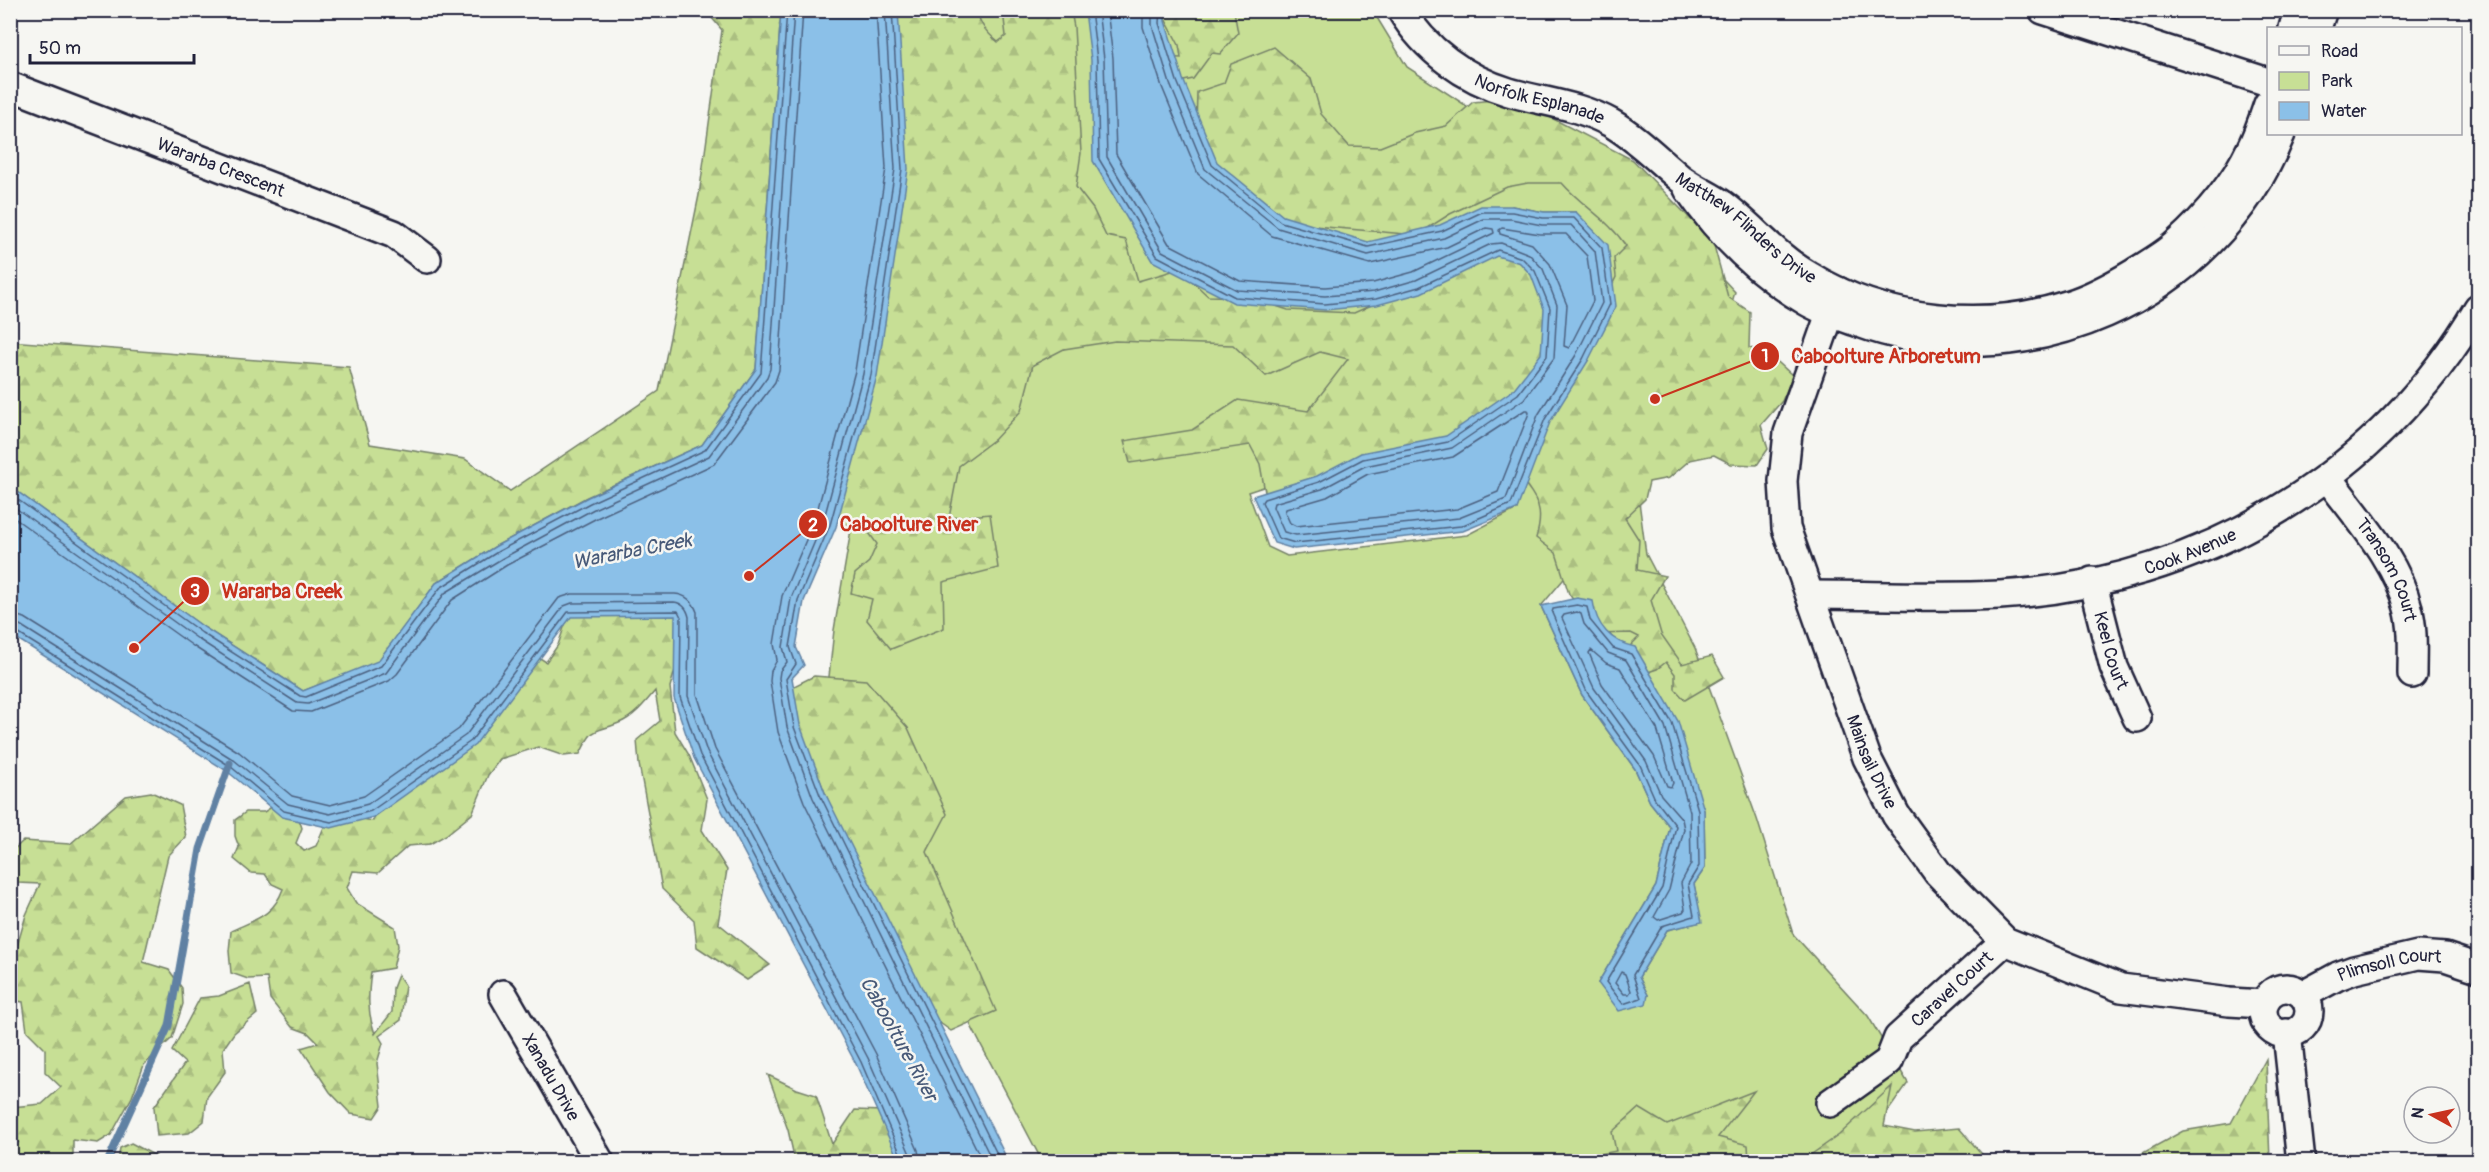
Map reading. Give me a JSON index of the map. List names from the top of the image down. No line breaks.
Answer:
{"streets":{"street":["Norfolk Esplanade","Wararba Crescent","Matthew Flinders Drive","Cook Avenue","Transom Court","Keel Court","Mainsail Drive","Plimsoll Court","Caravel Court","Xanadu Drive"]},"crossings":[["Norfolk Esplanade","Matthew Flinders Drive"],["Matthew Flinders Drive","Mainsail Drive"],["Cook Avenue","Transom Court"],["Cook Avenue","Keel Court"],["Cook Avenue","Mainsail Drive"],["Mainsail Drive","Plimsoll Court"],["Mainsail Drive","Caravel Court"]],"water":["Wararba Creek","Caboolture River"],"places":["Caboolture Arboretum","Caboolture River","Wararba Creek"],"legend":["Road","Park","Water"],"scale_bar":"50 m","north":"left"}
